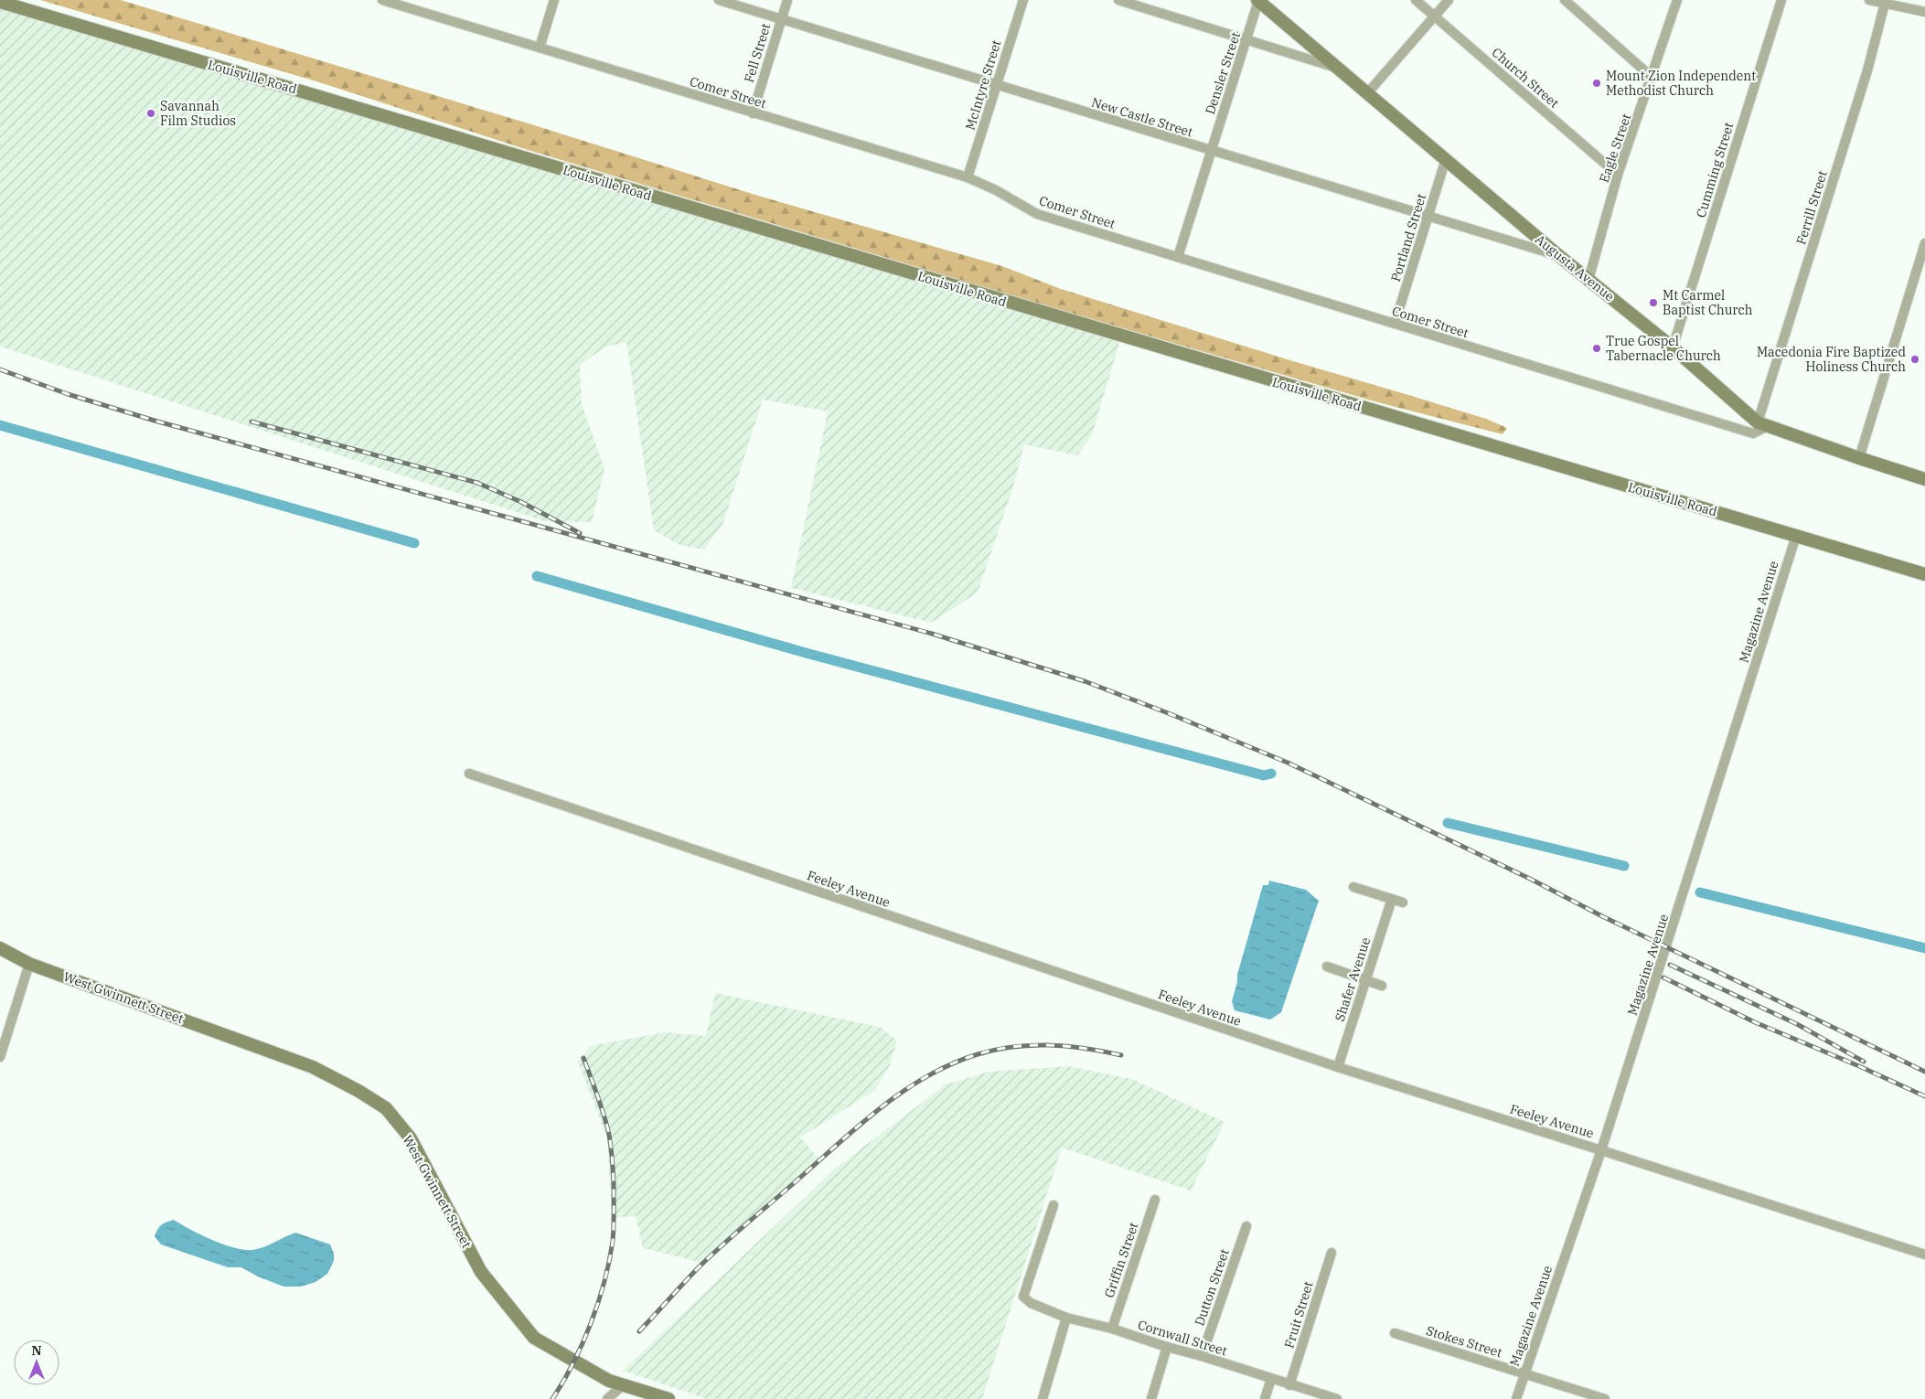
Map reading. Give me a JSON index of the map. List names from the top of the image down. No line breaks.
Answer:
{"streets":{"main road":["Louisville Road","Augusta Avenue","West Gwinnett Street"],"street":["Fell Street","Densler Street","Church Street","McIntyre Street","Comer Street","New Castle Street","Eagle Street","Cumming Street","Ferrill Street","Portland Street","Magazine Avenue","Feeley Avenue","Shafer Avenue","Griffin Street","Dutton Street","Fruit Street","Cornwall Street","Stokes Street"]},"crossings":[["Fell Street","Comer Street"],["Fell Street","New Castle Street"],["Densler Street","Comer Street"],["Densler Street","New Castle Street"],["Densler Street","Augusta Avenue"],["Louisville Road","Magazine Avenue"],["Church Street","Eagle Street"],["McIntyre Street","Comer Street"],["McIntyre Street","New Castle Street"],["Comer Street","Ferrill Street"],["Comer Street","Portland Street"],["Comer Street","Augusta Avenue"],["New Castle Street","Portland Street"],["New Castle Street","Augusta Avenue"],["Eagle Street","Augusta Avenue"],["Cumming Street","Augusta Avenue"],["Ferrill Street","Augusta Avenue"],["Portland Street","Augusta Avenue"],["Magazine Avenue","Feeley Avenue"],["Magazine Avenue","Stokes Street"],["Feeley Avenue","Shafer Avenue"],["Griffin Street","Cornwall Street"],["Dutton Street","Cornwall Street"],["Fruit Street","Cornwall Street"]],"places":["Mount Zion Independent Methodist Church","Savannah Film Studios","Mt Carmel Baptist Church","True Gospel Tabernacle Church","Macedonia Fire Baptized Holiness Church"],"north":"top"}
